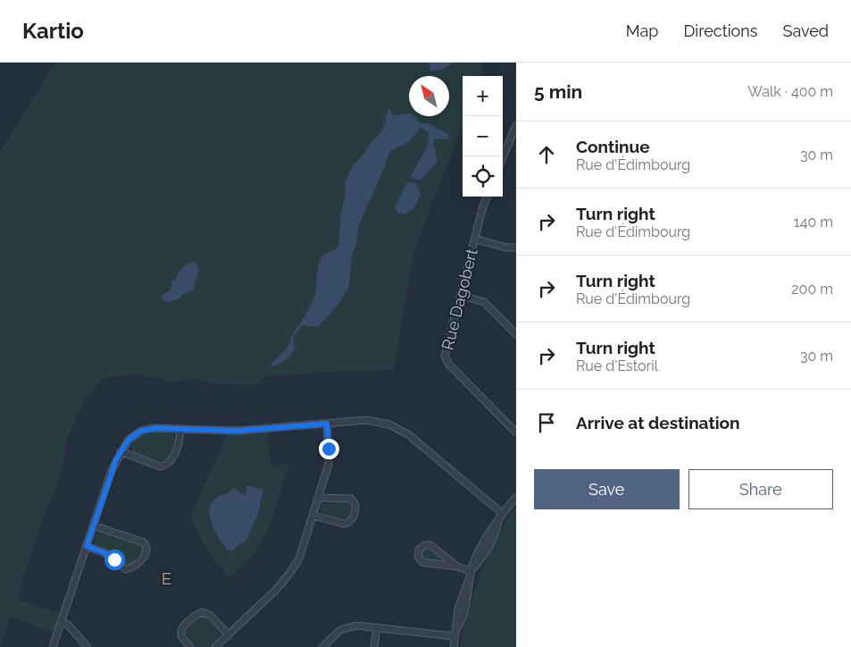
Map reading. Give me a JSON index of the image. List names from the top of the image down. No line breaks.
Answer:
{"streets":{"street":["Rue Dagobert"]},"districts":["E"],"north":"top left","page":{"header":"Kartio","nav":["Map","Directions","Saved"],"heading":["5 min","Walk · 400 m"],"map_buttons":["+","−"],"list":[["Continue","Rue d'Édimbourg","30 m"],["Turn right","Rue d'Édimbourg","140 m"],["Turn right","Rue d'Édimbourg","200 m"],["Turn right","Rue d'Estoril","30 m"],"Arrive at destination"],"buttons":["Save","Share"]}}
